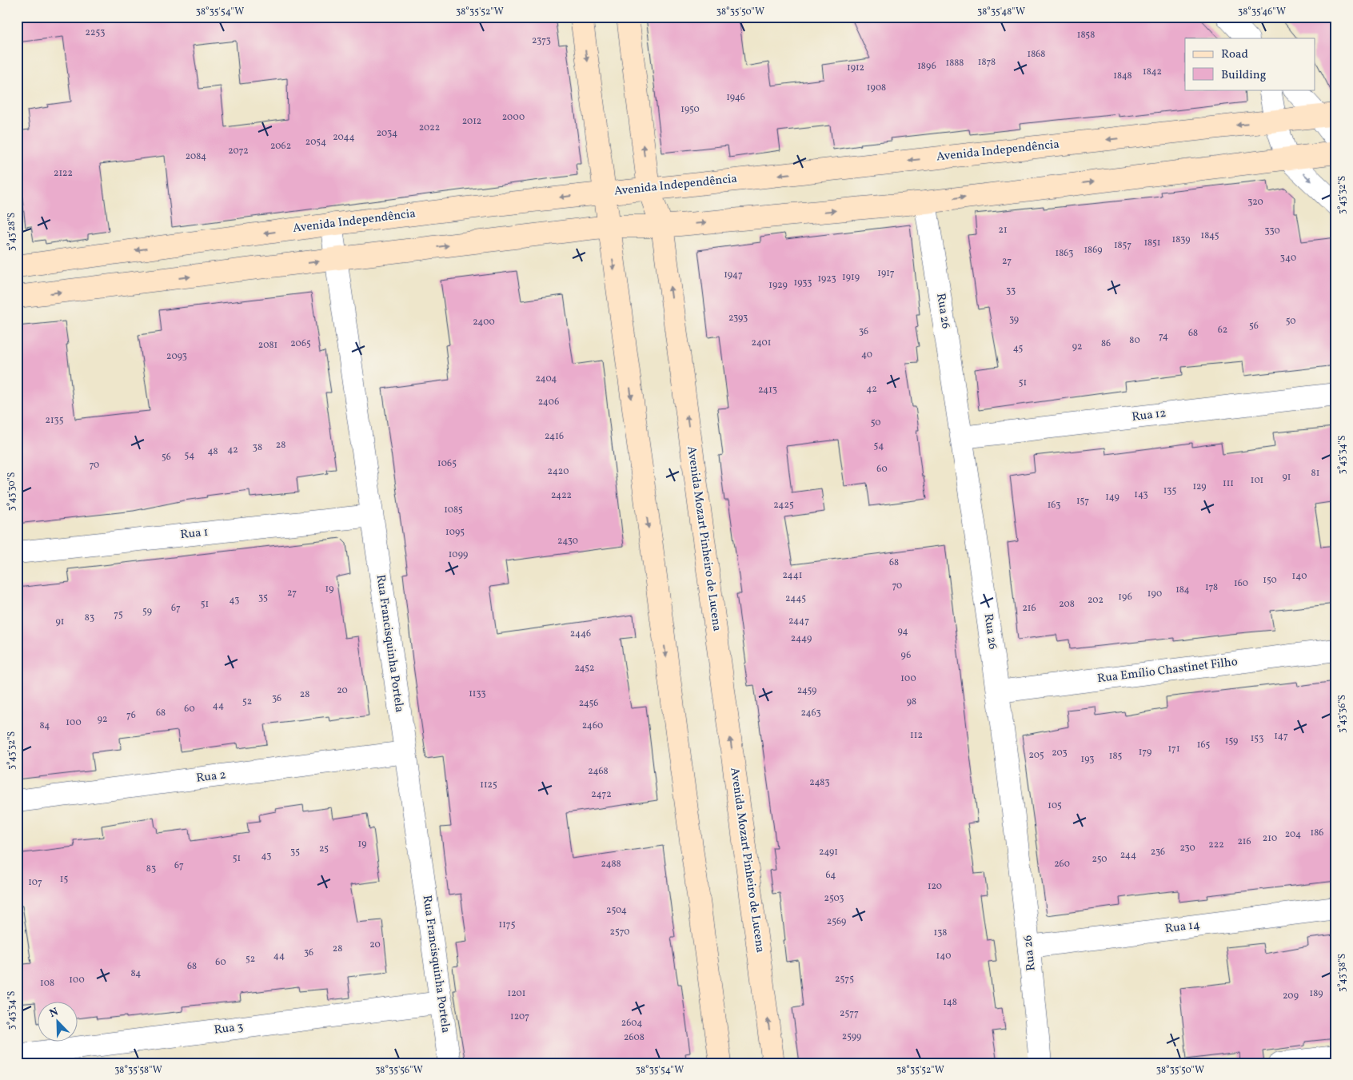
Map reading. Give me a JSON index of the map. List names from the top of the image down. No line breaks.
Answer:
{"streets":{"main road":["Avenida Independência","Avenida Mozart Pinheiro de Lucena"],"street":["Rua 26","Rua 12","Rua 1","Rua Francisquinha Portela","Rua Emílio Chastinet Filho","Rua 2","Rua 14","Rua 3"]},"crossings":[["Avenida Independência","Avenida Mozart Pinheiro de Lucena"],["Avenida Independência","Rua Francisquinha Portela"],["Rua 26","Rua 12"],["Rua 26","Rua Emílio Chastinet Filho"],["Rua 26","Rua 14"],["Rua 1","Rua Francisquinha Portela"],["Rua Francisquinha Portela","Rua 2"],["Rua Francisquinha Portela","Rua 3"]],"house_numbers":["2253","1858","2373","1868","1878","1888","1896","1912","1842","1848","1908","1946","1950","2000","2012","2022","2034","2044","2054","2062","2072","2084","2122","320","21","330","1845","1839","1851","1857","1869","1863","340","27","1917","1947","1919","1923","1933","1929","33","2393","39","50","2400","56","62","36","68","74","80","2401","2065","86","2081","92","45","40","2093","2404","51","42","2413","2406","2135","50","2416","28","54","38","42","48","54","56","1065","70","60","2420","81","91","101","111","129","135","143","2422","149","157","2425","163","1085","1095","2430","1099","68","2441","140","150","160","70","178","19","184","27","190","196","35","2445","43","202","51","208","67","216","59","75","83","2447","91","94","2446","2449","96","2452","100","20","2459","1133","28","36","52","98","2456","44","60","68","2463","76","92","100","84","2460","112","147","153","159","165","171","179","203","205","185","193","2468","2483","1125","2472","105","186","204","210","216","19","222","230","25","35","2491","236","244","43","51","250","2488","260","67","83","64","15","107","120","2503","2504","2569","1175","2570","138","20","28","36","44","140","52","60","68","84","2575","100","108","1201","189","209","148","2577","1207","2604","2599","2608"],"legend":["Road","Building"],"north":"top left","coordinates":["38°35'54\"W","38°35'52\"W","38°35'50\"W","38°35'48\"W","38°35'46\"W","3°43'32\"S","3°43'28\"S","3°43'34\"S","3°43'30\"S","3°43'36\"S","3°43'38\"S","38°35'58\"W","38°35'56\"W"]}
